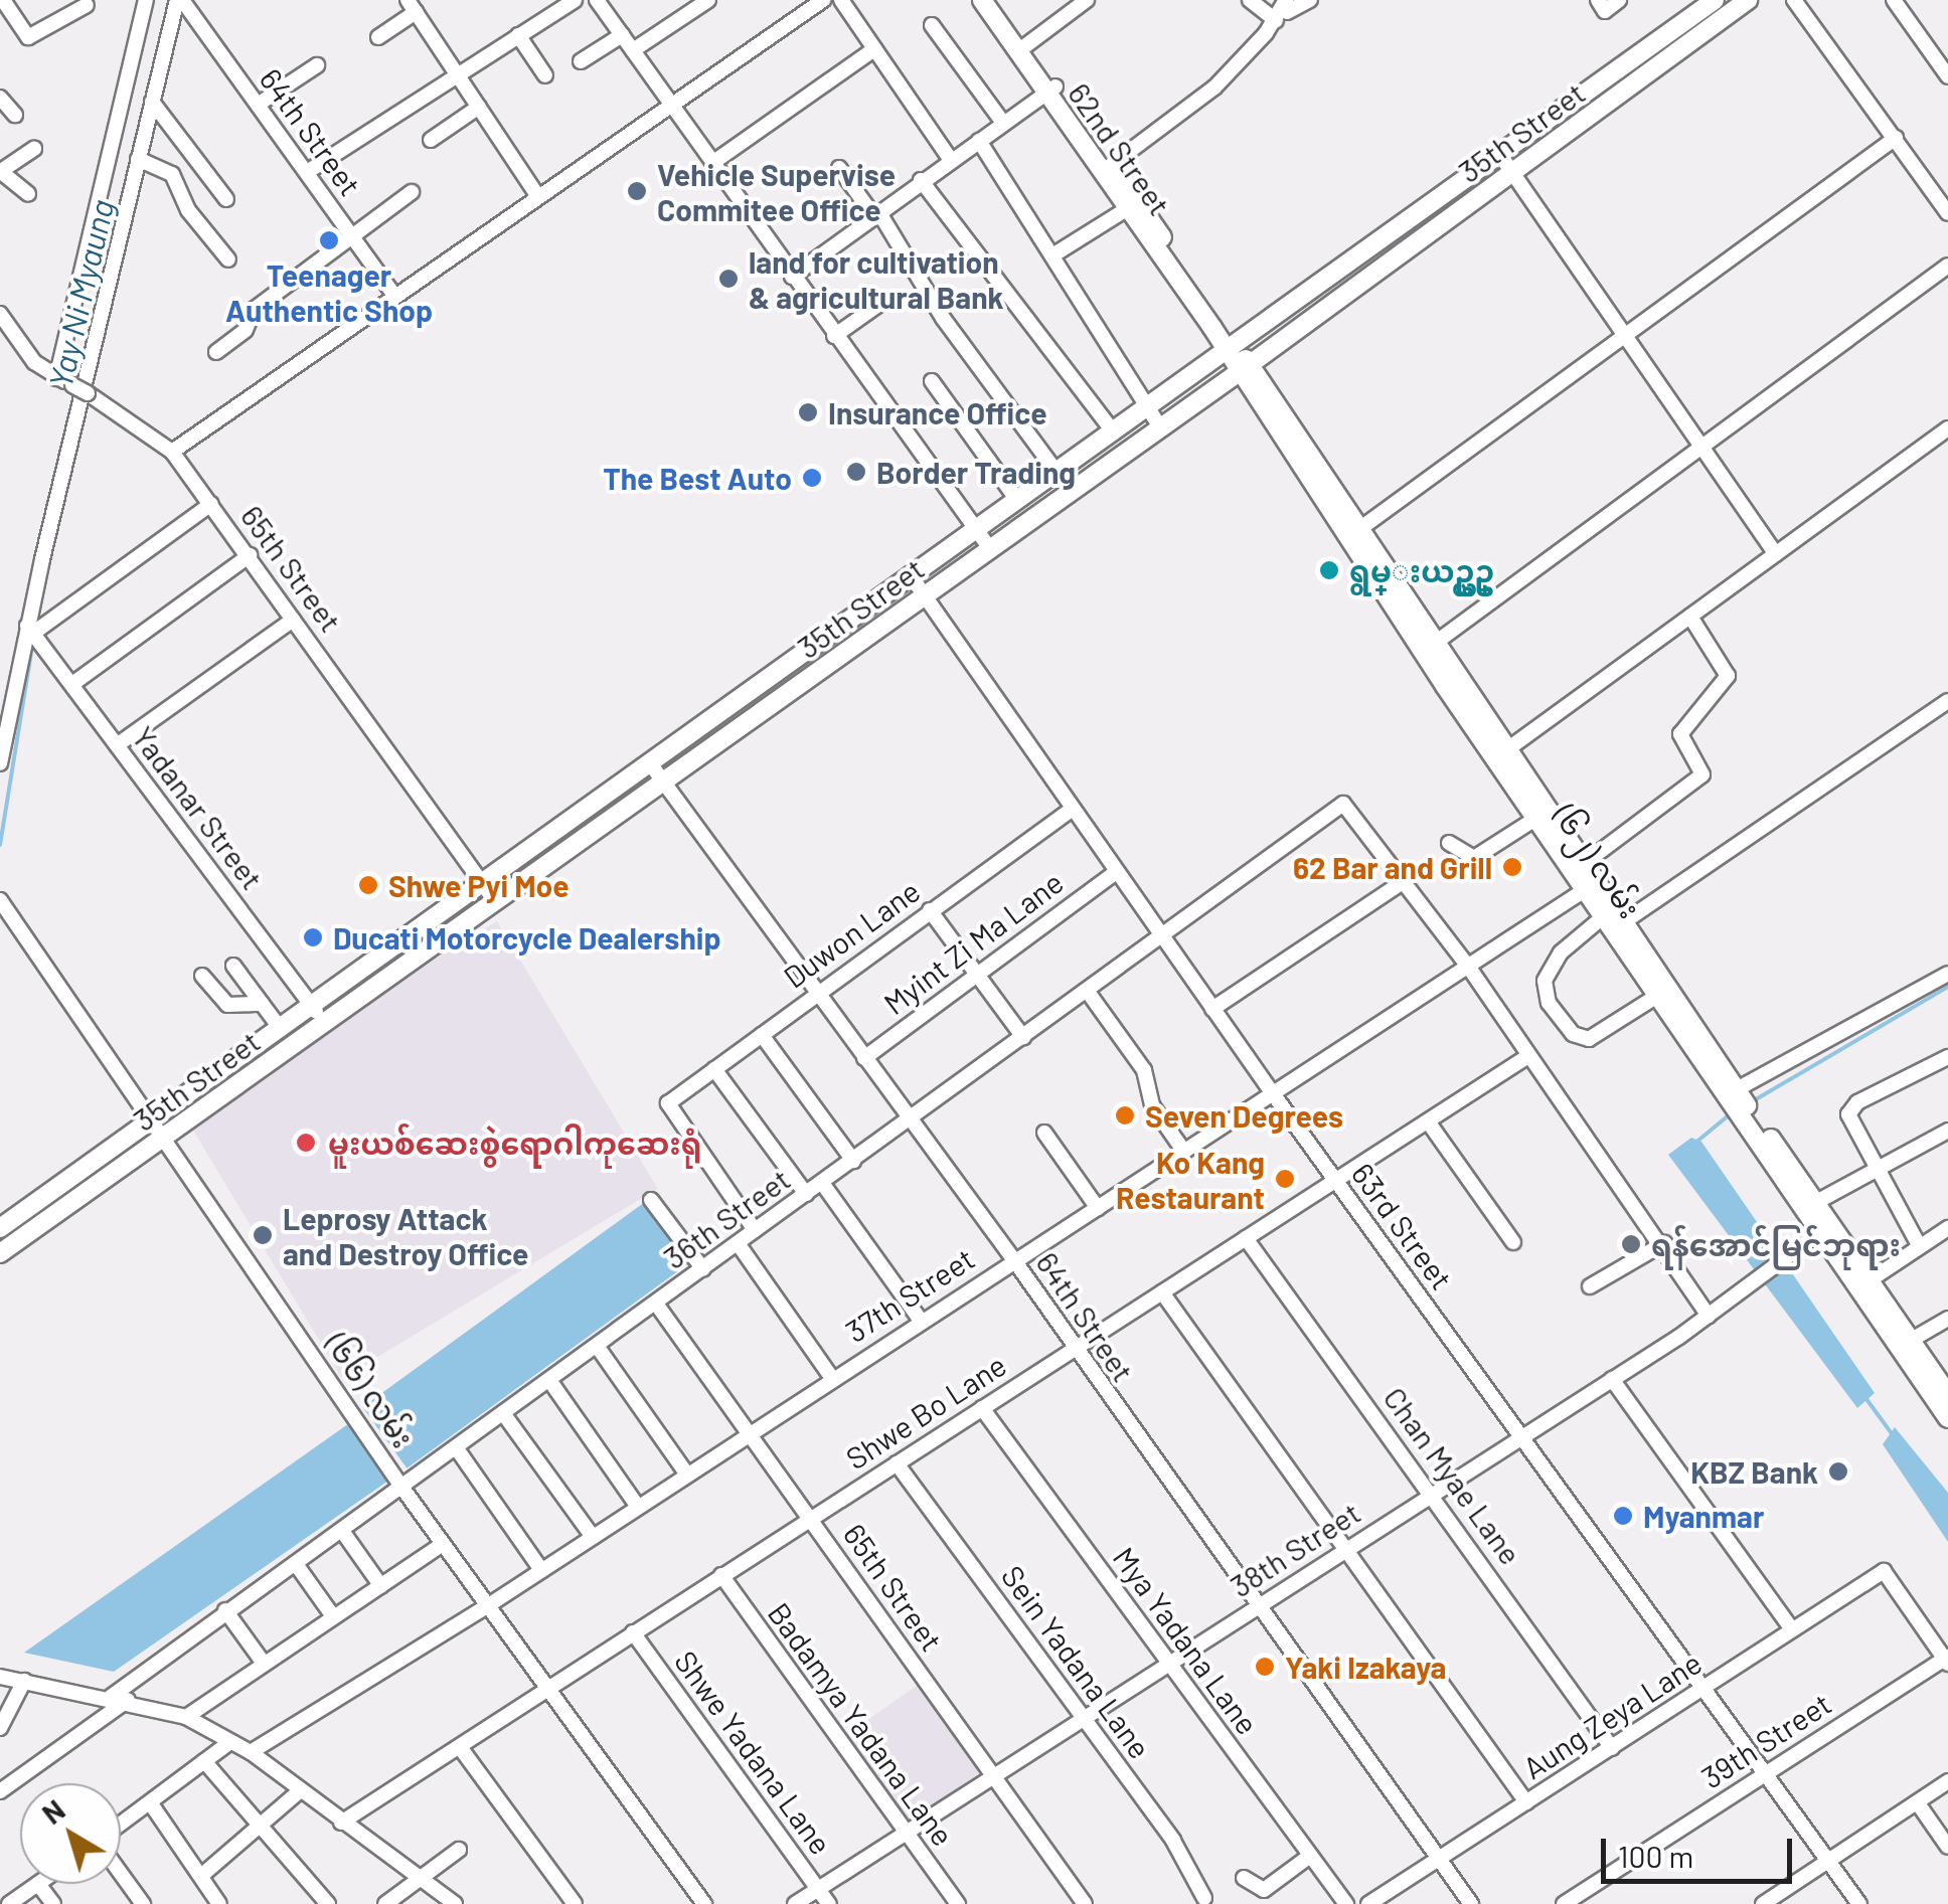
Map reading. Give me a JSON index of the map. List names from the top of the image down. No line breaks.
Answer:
{"streets":{"main road":["35th Street","62nd Street","(၆၂) လမ်း"],"street":["64th Street","65th Street","Yadanar Street","Duwon Lane","Myint Zi Ma Lane","36th Street","63rd Street","37th Street","(၆၆) လမ်း","Shwe Bo Lane","Chan Myae Lane","38th Street","Mya Yadana Lane","Sein Yadana Lane","Aung Zeya Lane","Badamya Yadana Lane","39th Street","Shwe Yadana Lane"]},"crossings":[["64th Street","35th Street"],["64th Street","Duwon Lane"],["64th Street","Myint Zi Ma Lane"],["64th Street","36th Street"],["64th Street","37th Street"],["64th Street","Shwe Bo Lane"],["64th Street","38th Street"],["64th Street","Aung Zeya Lane"],["35th Street","65th Street"],["35th Street","Yadanar Street"],["35th Street","(၆၂) လမ်း"],["35th Street","63rd Street"],["35th Street","(၆၆) လမ်း"],["62nd Street","(၆၂) လမ်း"],["65th Street","36th Street"],["65th Street","37th Street"],["65th Street","Shwe Bo Lane"],["65th Street","38th Street"],["(၆၂) လမ်း","37th Street"],["(၆၂) လမ်း","38th Street"],["Duwon Lane","36th Street"],["Duwon Lane","63rd Street"],["Myint Zi Ma Lane","63rd Street"],["36th Street","63rd Street"],["36th Street","(၆၆) လမ်း"],["63rd Street","37th Street"],["63rd Street","Shwe Bo Lane"],["63rd Street","38th Street"],["63rd Street","Aung Zeya Lane"],["63rd Street","39th Street"],["37th Street","(၆၆) လမ်း"],["(၆၆) လမ်း","Shwe Bo Lane"],["Shwe Bo Lane","Chan Myae Lane"],["Shwe Bo Lane","Mya Yadana Lane"],["Shwe Bo Lane","Sein Yadana Lane"],["Shwe Bo Lane","Badamya Yadana Lane"],["Shwe Bo Lane","Shwe Yadana Lane"],["Chan Myae Lane","38th Street"],["Chan Myae Lane","Aung Zeya Lane"],["38th Street","Mya Yadana Lane"],["38th Street","Sein Yadana Lane"],["38th Street","Badamya Yadana Lane"],["38th Street","Shwe Yadana Lane"],["Aung Zeya Lane","39th Street"]],"water":["Yay Ni Myaung"],"places":["Vehicle Supervise Commitee Office","Teenager Authentic Shop","land for cultivation & agricultural Bank","Insurance Office","Border Trading","The Best Auto","ရွမ္းယဥ္ယဥ္","62 Bar and Grill","Shwe Pyi Moe","Ducati Motorcycle Dealership","Seven Degrees","မူးယစ်ဆေးစွဲရောဂါကုဆေးရုံ","Ko Kang Restaurant","Leprosy Attack and Destroy Office","ရန်အောင်မြင်ဘုရား","KBZ Bank","Myanmar","Yaki Izakaya"],"scale_bar":"100 m","north":"top left"}
